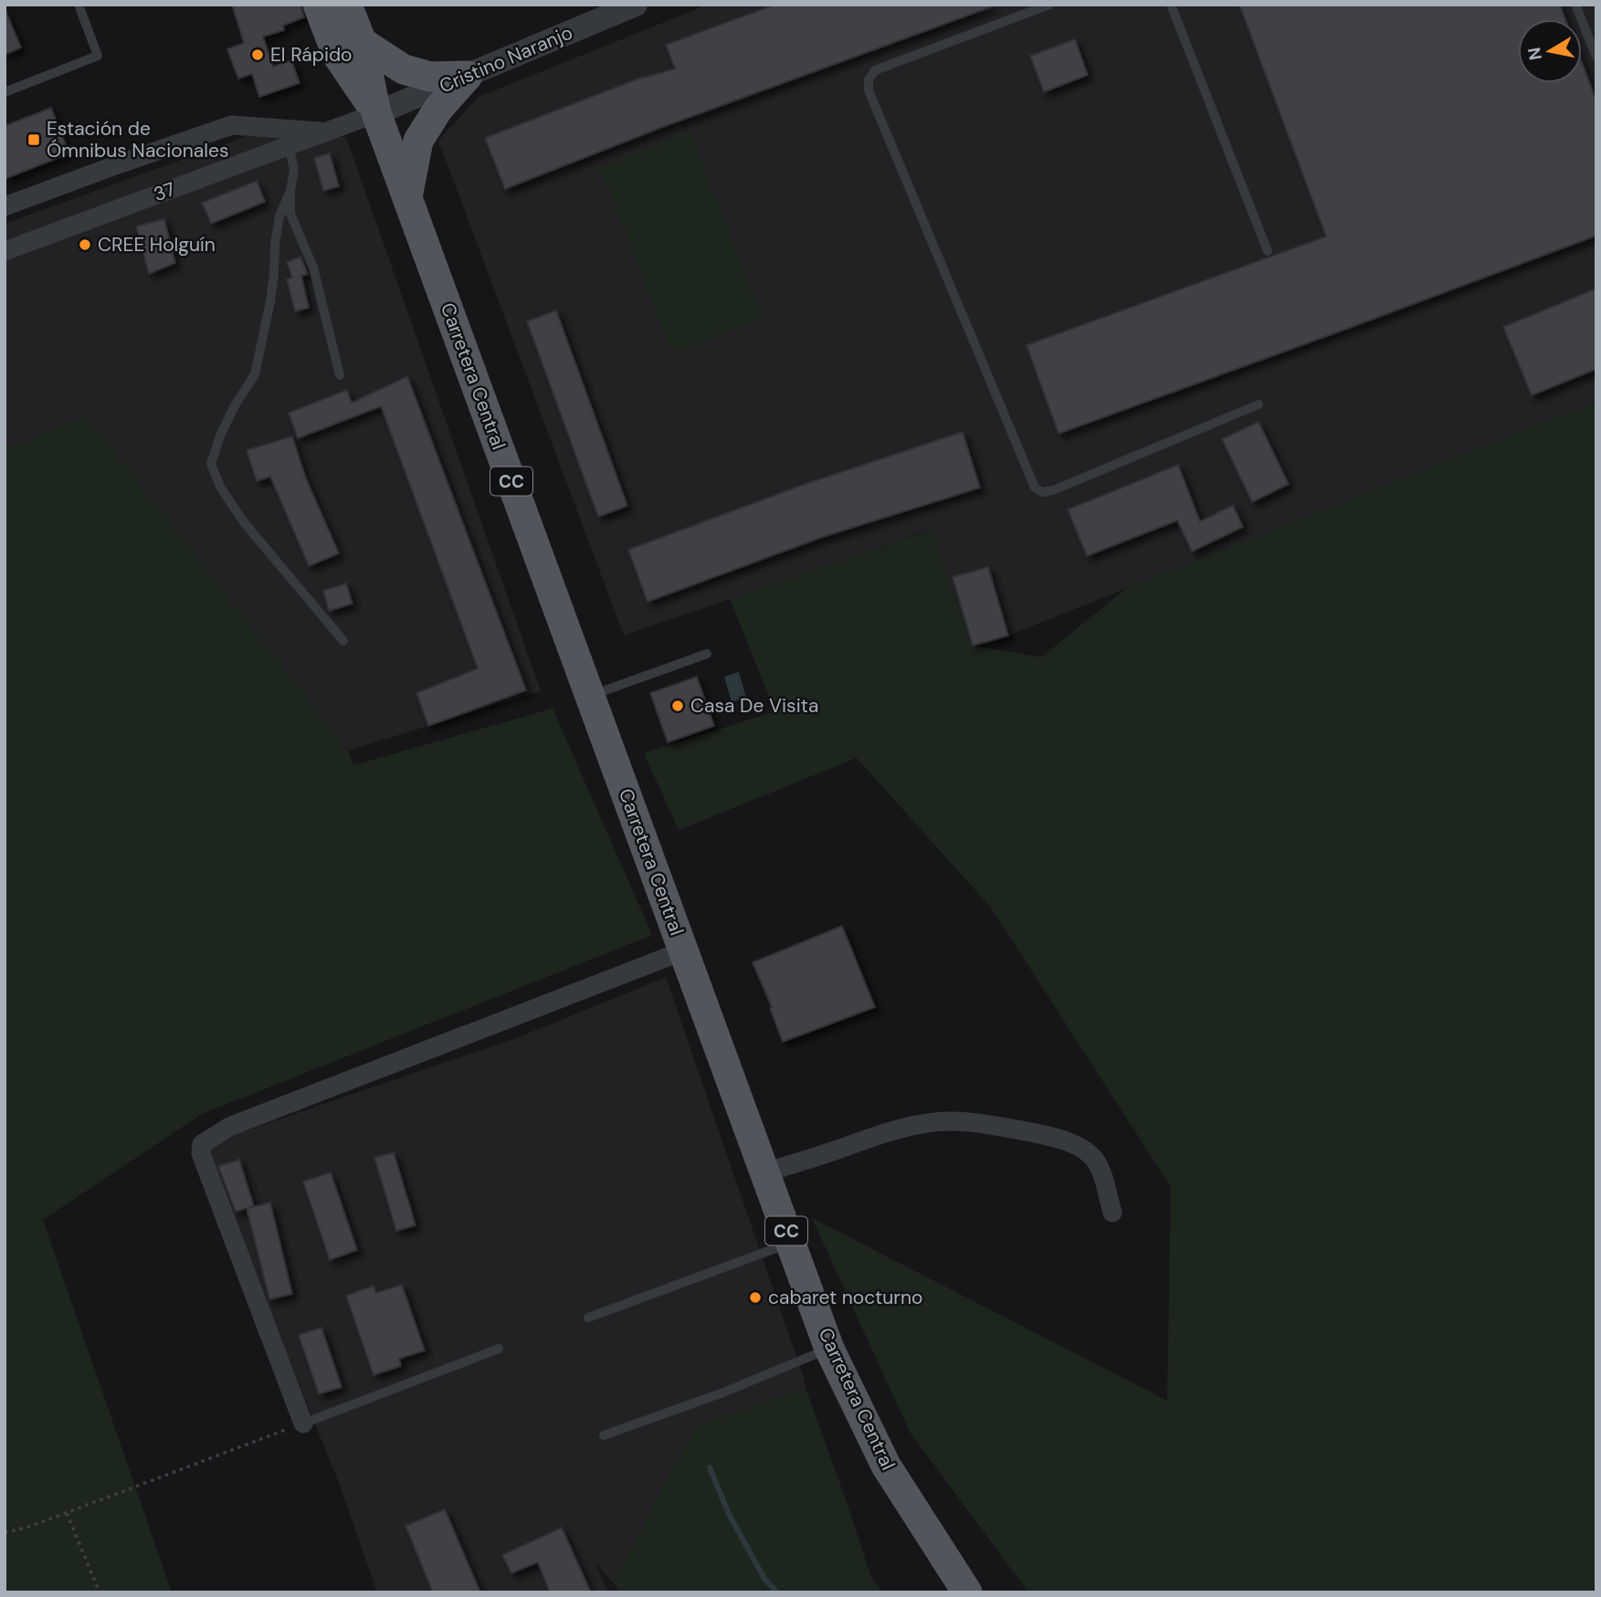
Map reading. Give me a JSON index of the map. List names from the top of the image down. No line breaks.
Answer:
{"streets":{"main road":["Carretera Central","CC"],"street":["Cristino Naranjo","37"]},"crossings":[["Cristino Naranjo","37"],["Cristino Naranjo","Carretera Central"],["37","Carretera Central"]],"places":{"other":["El Rápido","CREE Holguín","Casa De Visita","cabaret nocturno"],"transit":["Estación de Ómnibus Nacionales"]},"north":"left"}
